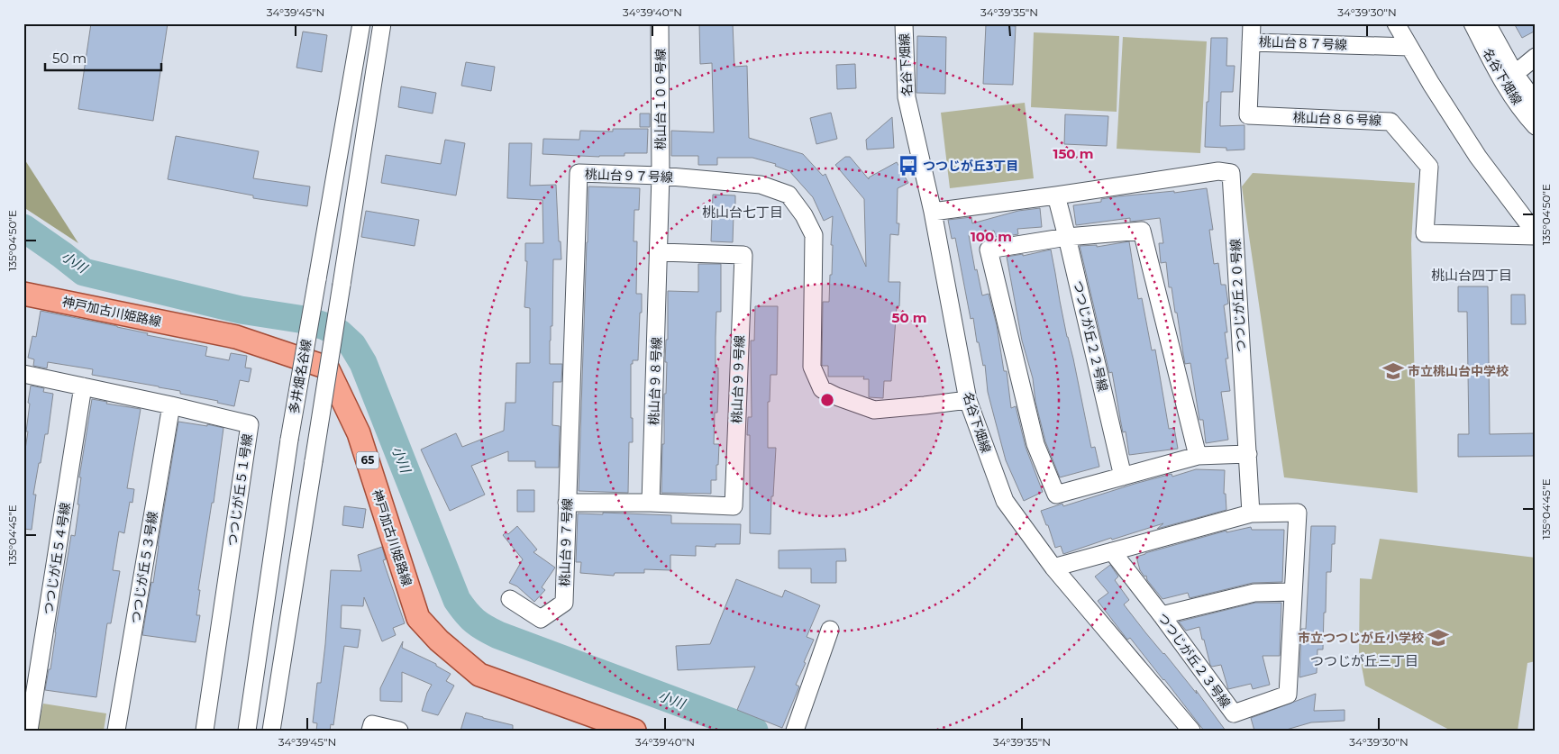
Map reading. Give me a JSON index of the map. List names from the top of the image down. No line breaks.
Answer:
{"streets":{"main road":["神戸加古川姫路線","65"],"street":["桃山台８７号線","名谷下畑線","桃山台１００号線","桃山台８６号線","桃山台９７号線","つつじが丘２０号線","つつじが丘２２号線","多井畑名谷線","桃山台９９号線","桃山台９８号線","つつじが丘５１号線","つつじが丘５４号線","つつじが丘５３号線","つつじが丘２３号線"]},"crossings":[["桃山台８７号線","桃山台８６号線"],["名谷下畑線","桃山台９７号線"],["名谷下畑線","つつじが丘２０号線"],["桃山台１００号線","桃山台９７号線"],["桃山台１００号線","桃山台９８号線"],["桃山台９７号線","桃山台９８号線"],["つつじが丘２０号線","つつじが丘２２号線"],["つつじが丘２０号線","つつじが丘２３号線"],["桃山台９９号線","桃山台９８号線"],["つつじが丘５１号線","つつじが丘５４号線"],["つつじが丘５１号線","つつじが丘５３号線"]],"districts":["桃山台七丁目","桃山台四丁目","つつじが丘三丁目"],"water":["小川"],"places":{"bus stop":["つつじが丘3丁目"],"school or university":["市立桃山台中学校","市立つつじが丘小学校"]},"scale_bar":"50 m","coordinates":["34°39'45\"N","34°39'40\"N","34°39'35\"N","34°39'30\"N","135°04'50\"E","135°04'45\"E"],"rings":["150 m","100 m","50 m"]}
